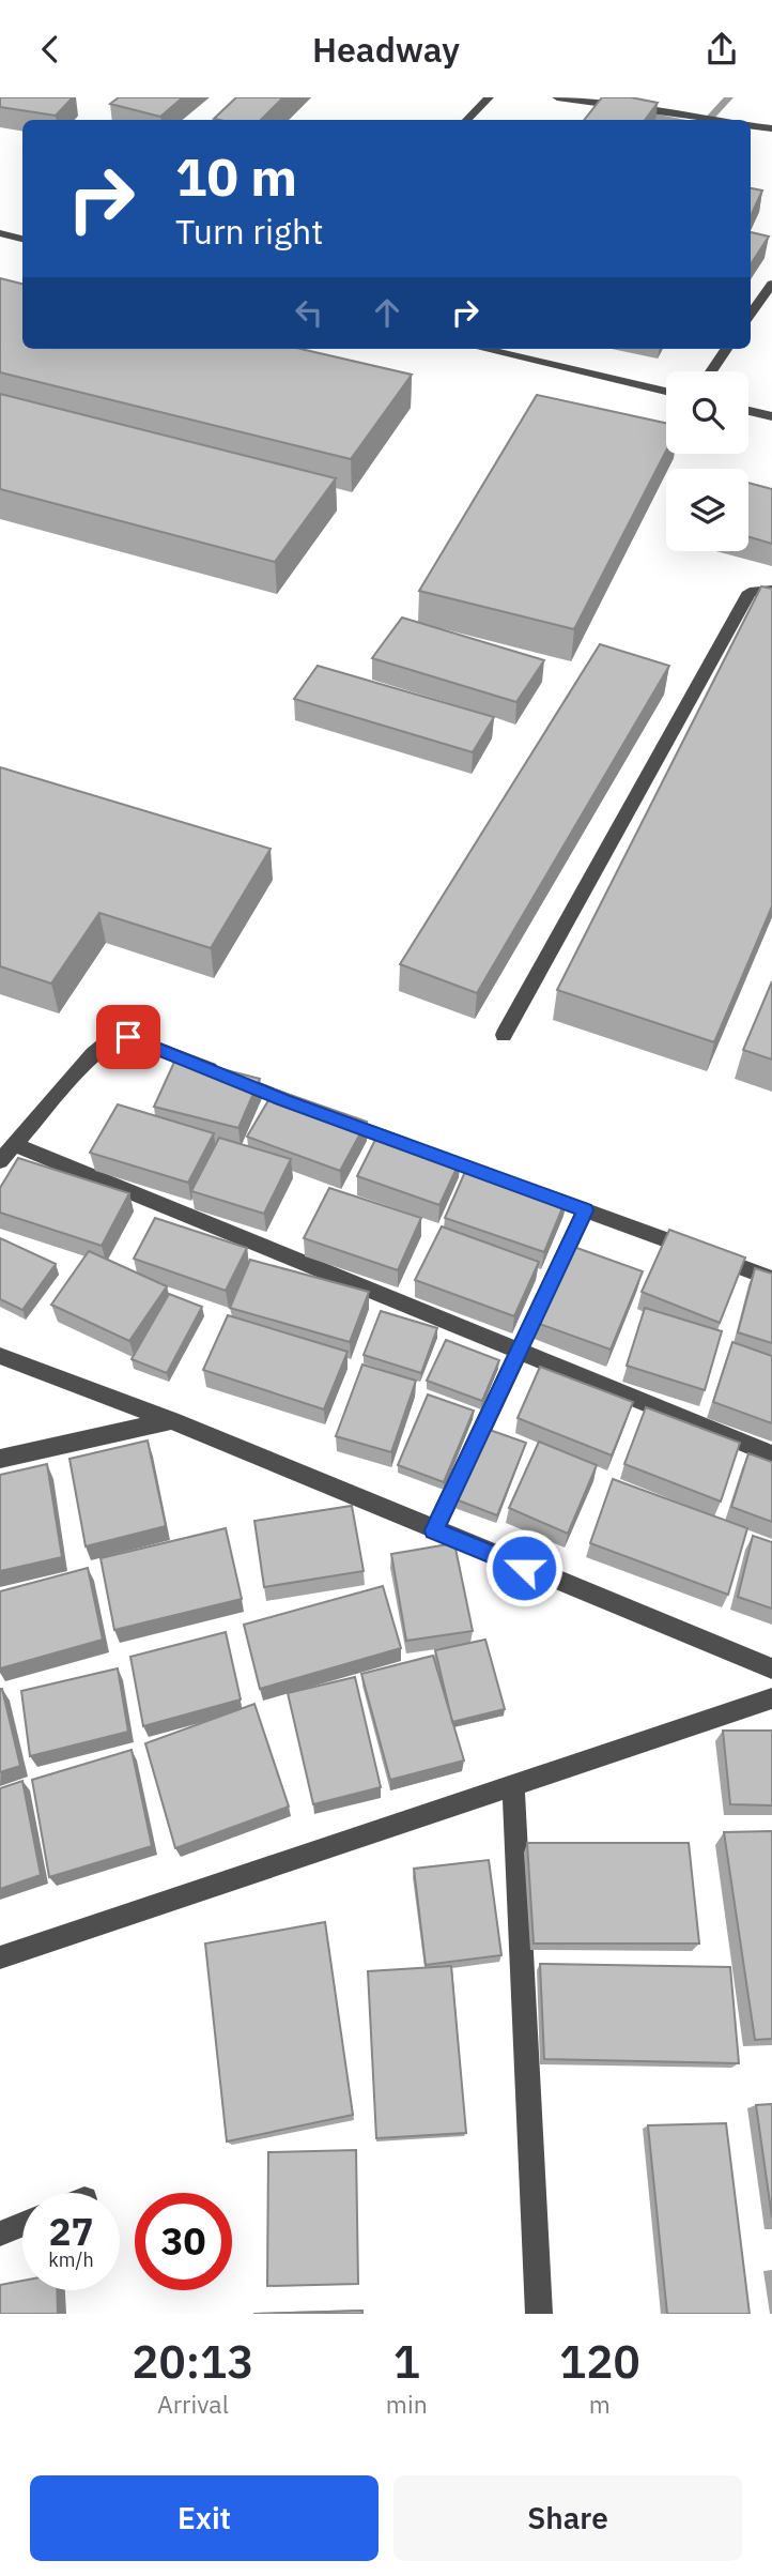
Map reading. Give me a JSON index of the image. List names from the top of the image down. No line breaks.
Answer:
{"page":{"header":"Headway","turn":["10 m","Turn right"],"speed":"27 km/h","limit":"30","eta":["20:13","Arrival","1","min","120","m"],"buttons":["Exit","Share"]}}
